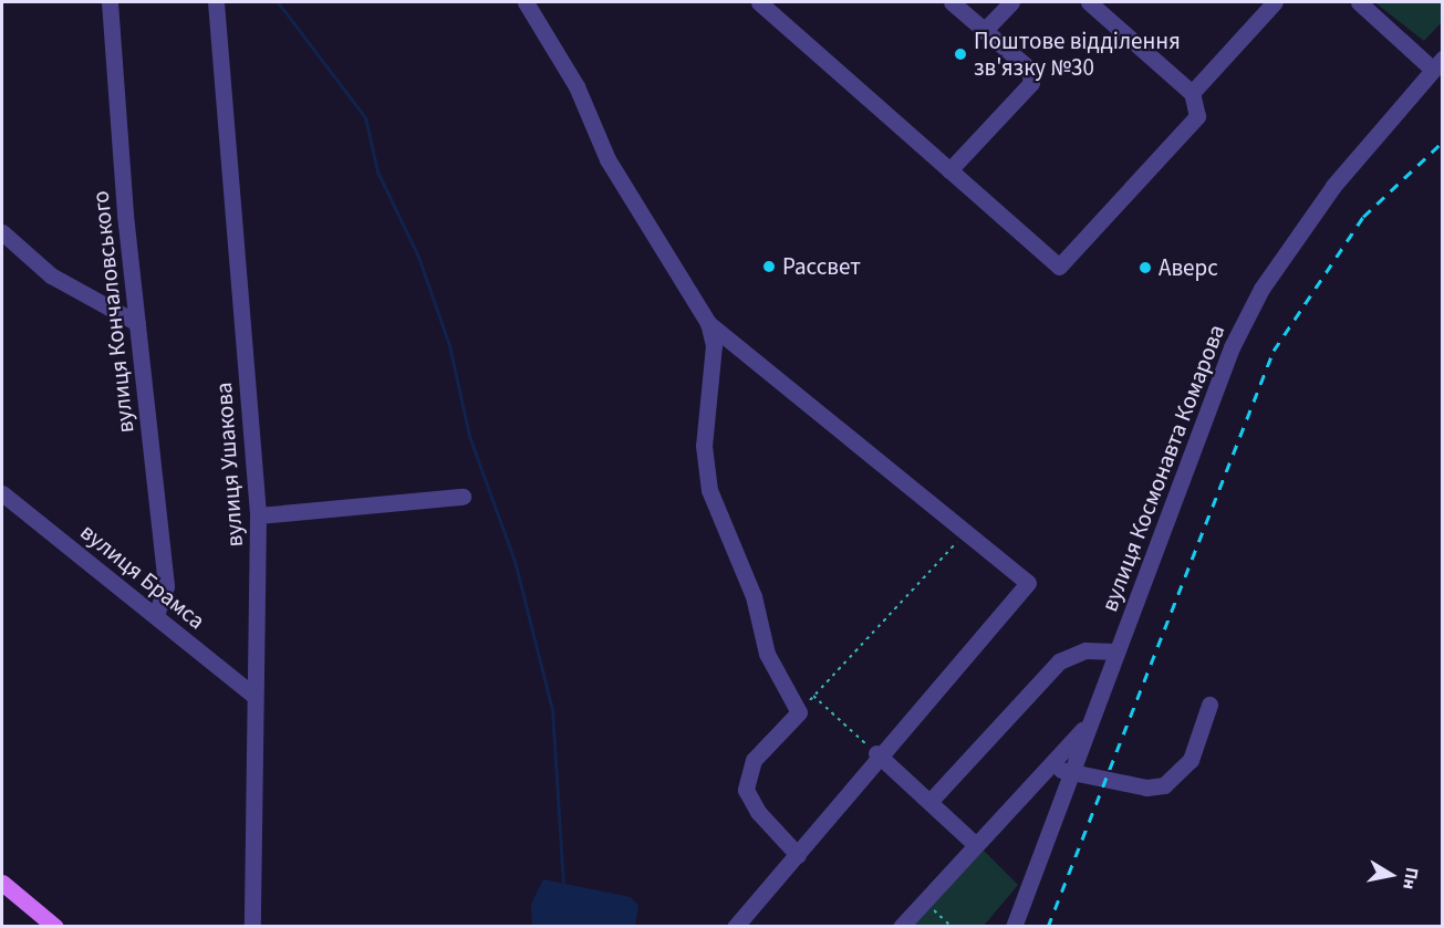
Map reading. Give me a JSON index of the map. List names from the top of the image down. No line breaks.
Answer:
{"streets":{"street":["вулиця Кончаловського","вулиця Ушакова","вулиця Космонавта Комарова","вулиця Брамса"]},"crossings":[["вулиця Кончаловського","вулиця Брамса"],["вулиця Ушакова","вулиця Брамса"]],"places":["Поштове відділення зв'язку №30","Рассвет","Аверс"],"north":"right"}
